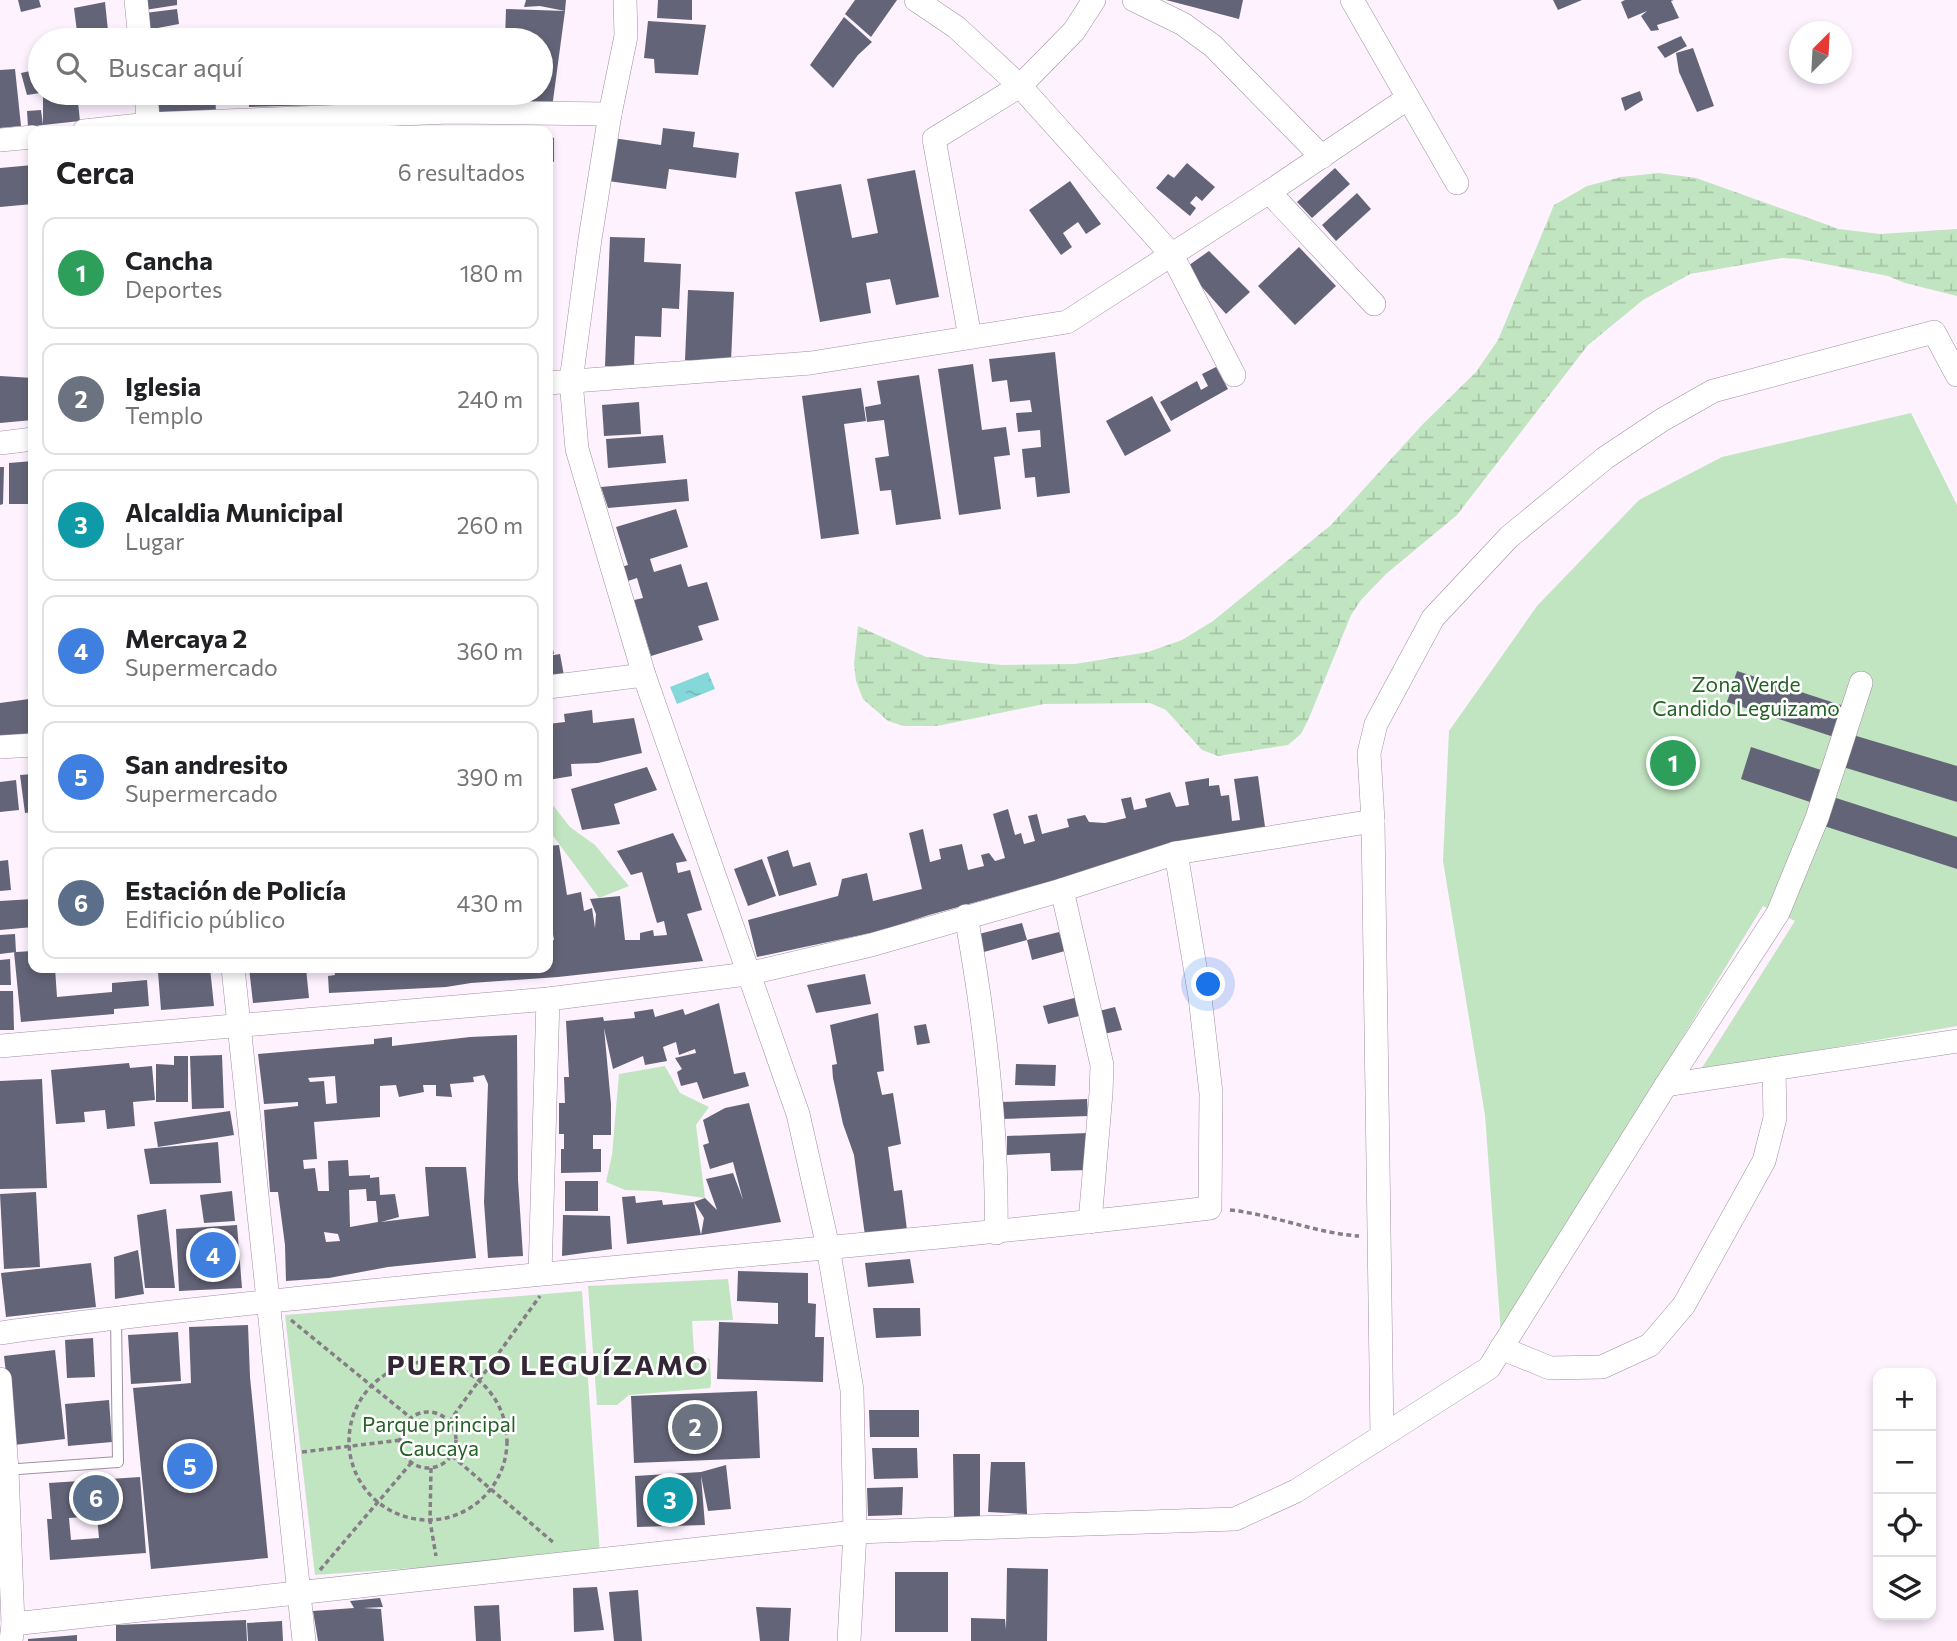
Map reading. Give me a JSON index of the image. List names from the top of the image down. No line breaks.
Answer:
{"districts":["PUERTO LEGUÍZAMO"],"parks":["Zona Verde Candido Leguizamo","Parque principal Caucaya"],"north":"top right","page":{"search":"Buscar aquí","heading":["Cerca","6 resultados"],"list":[{"mark":"1","name":"Cancha","note":"Deportes","value":"180 m"},{"mark":"2","name":"Iglesia","note":"Templo","value":"240 m"},{"mark":"3","name":"Alcaldia Municipal","note":"Lugar","value":"260 m"},{"mark":"4","name":"Mercaya 2","note":"Supermercado","value":"360 m"},{"mark":"5","name":"San andresito","note":"Supermercado","value":"390 m"},{"mark":"6","name":"Estación de Policía","note":"Edificio público","value":"430 m"}],"pins":["1","4","2","5","6","3"],"map_buttons":["+","−"]}}
